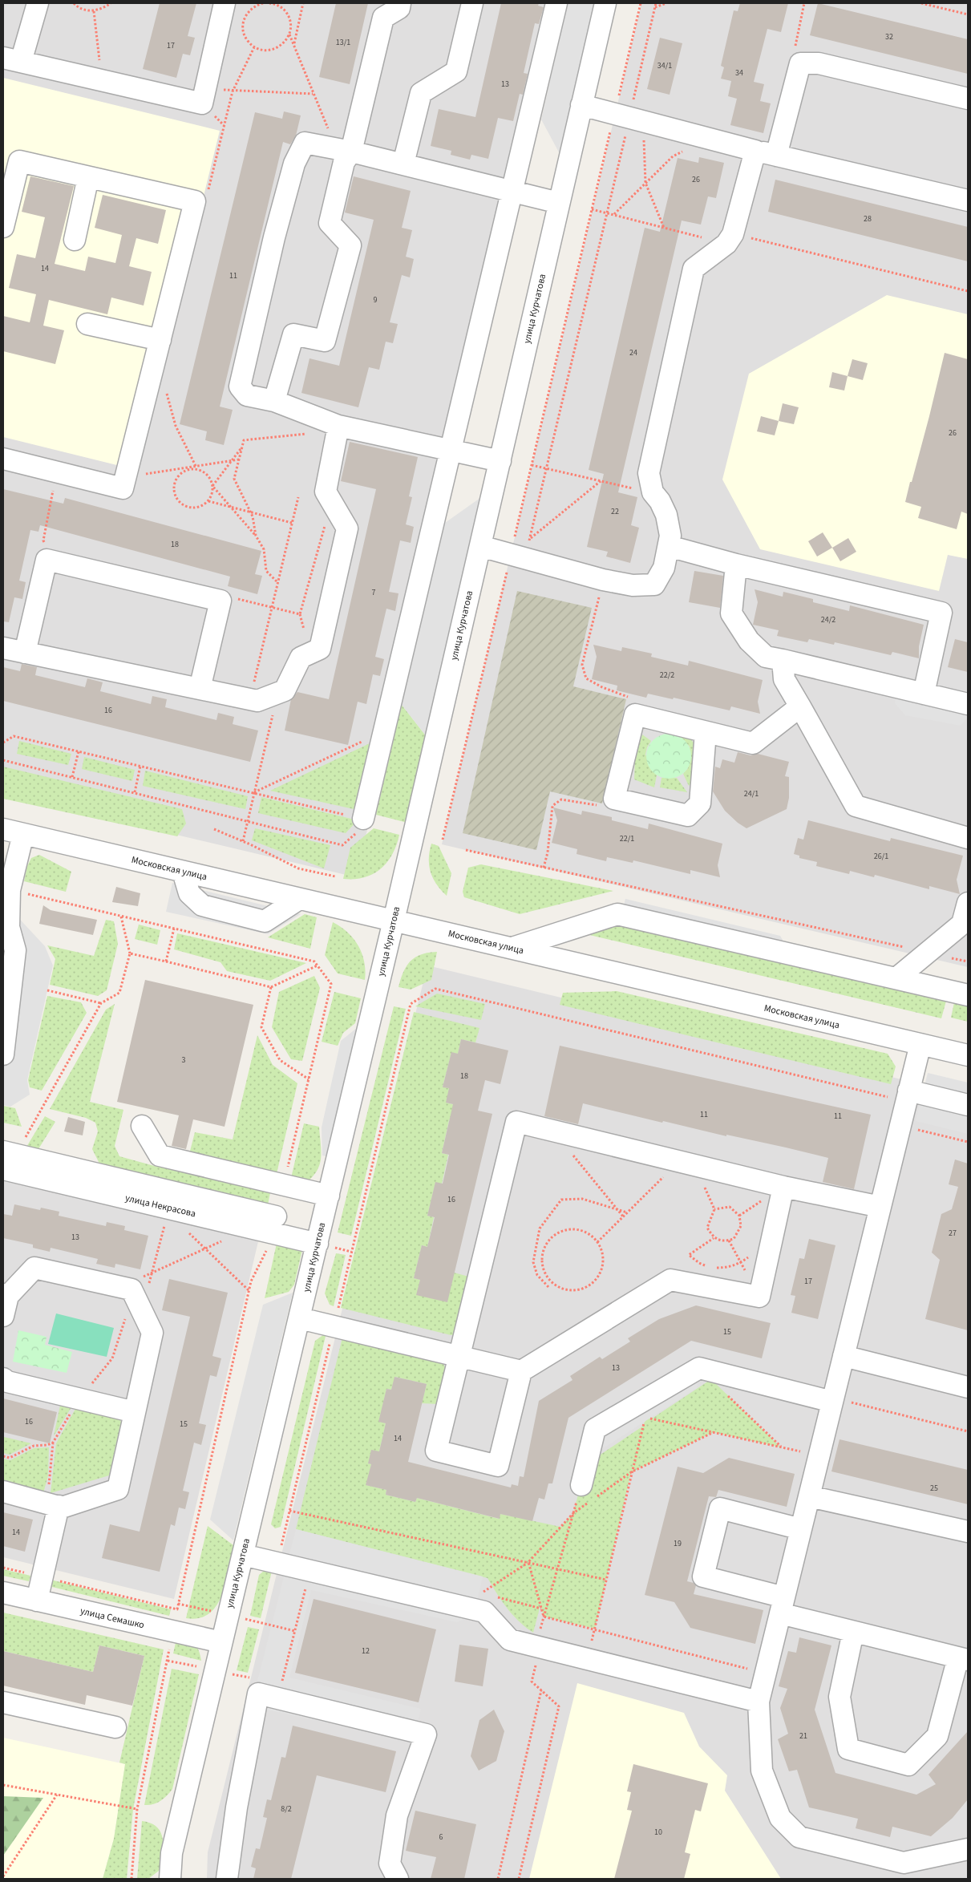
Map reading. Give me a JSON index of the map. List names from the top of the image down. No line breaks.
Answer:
{"streets":{"street":["улица Курчатова","Московская улица","улица Некрасова","улица Семашко"]},"crossings":[["улица Курчатова","Московская улица"],["улица Курчатова","улица Некрасова"],["улица Курчатова","улица Семашко"]],"house_numbers":["32","13/1","17","34/1","34","13","26","28","14","11","9","24","26","22","18","7","24/2","22/2","16","24/1","22/1","26/1","3","18","11","11","16","27","13","17","15","13","16","15","14","25","14","19","12","21","8/2","10","6"]}
